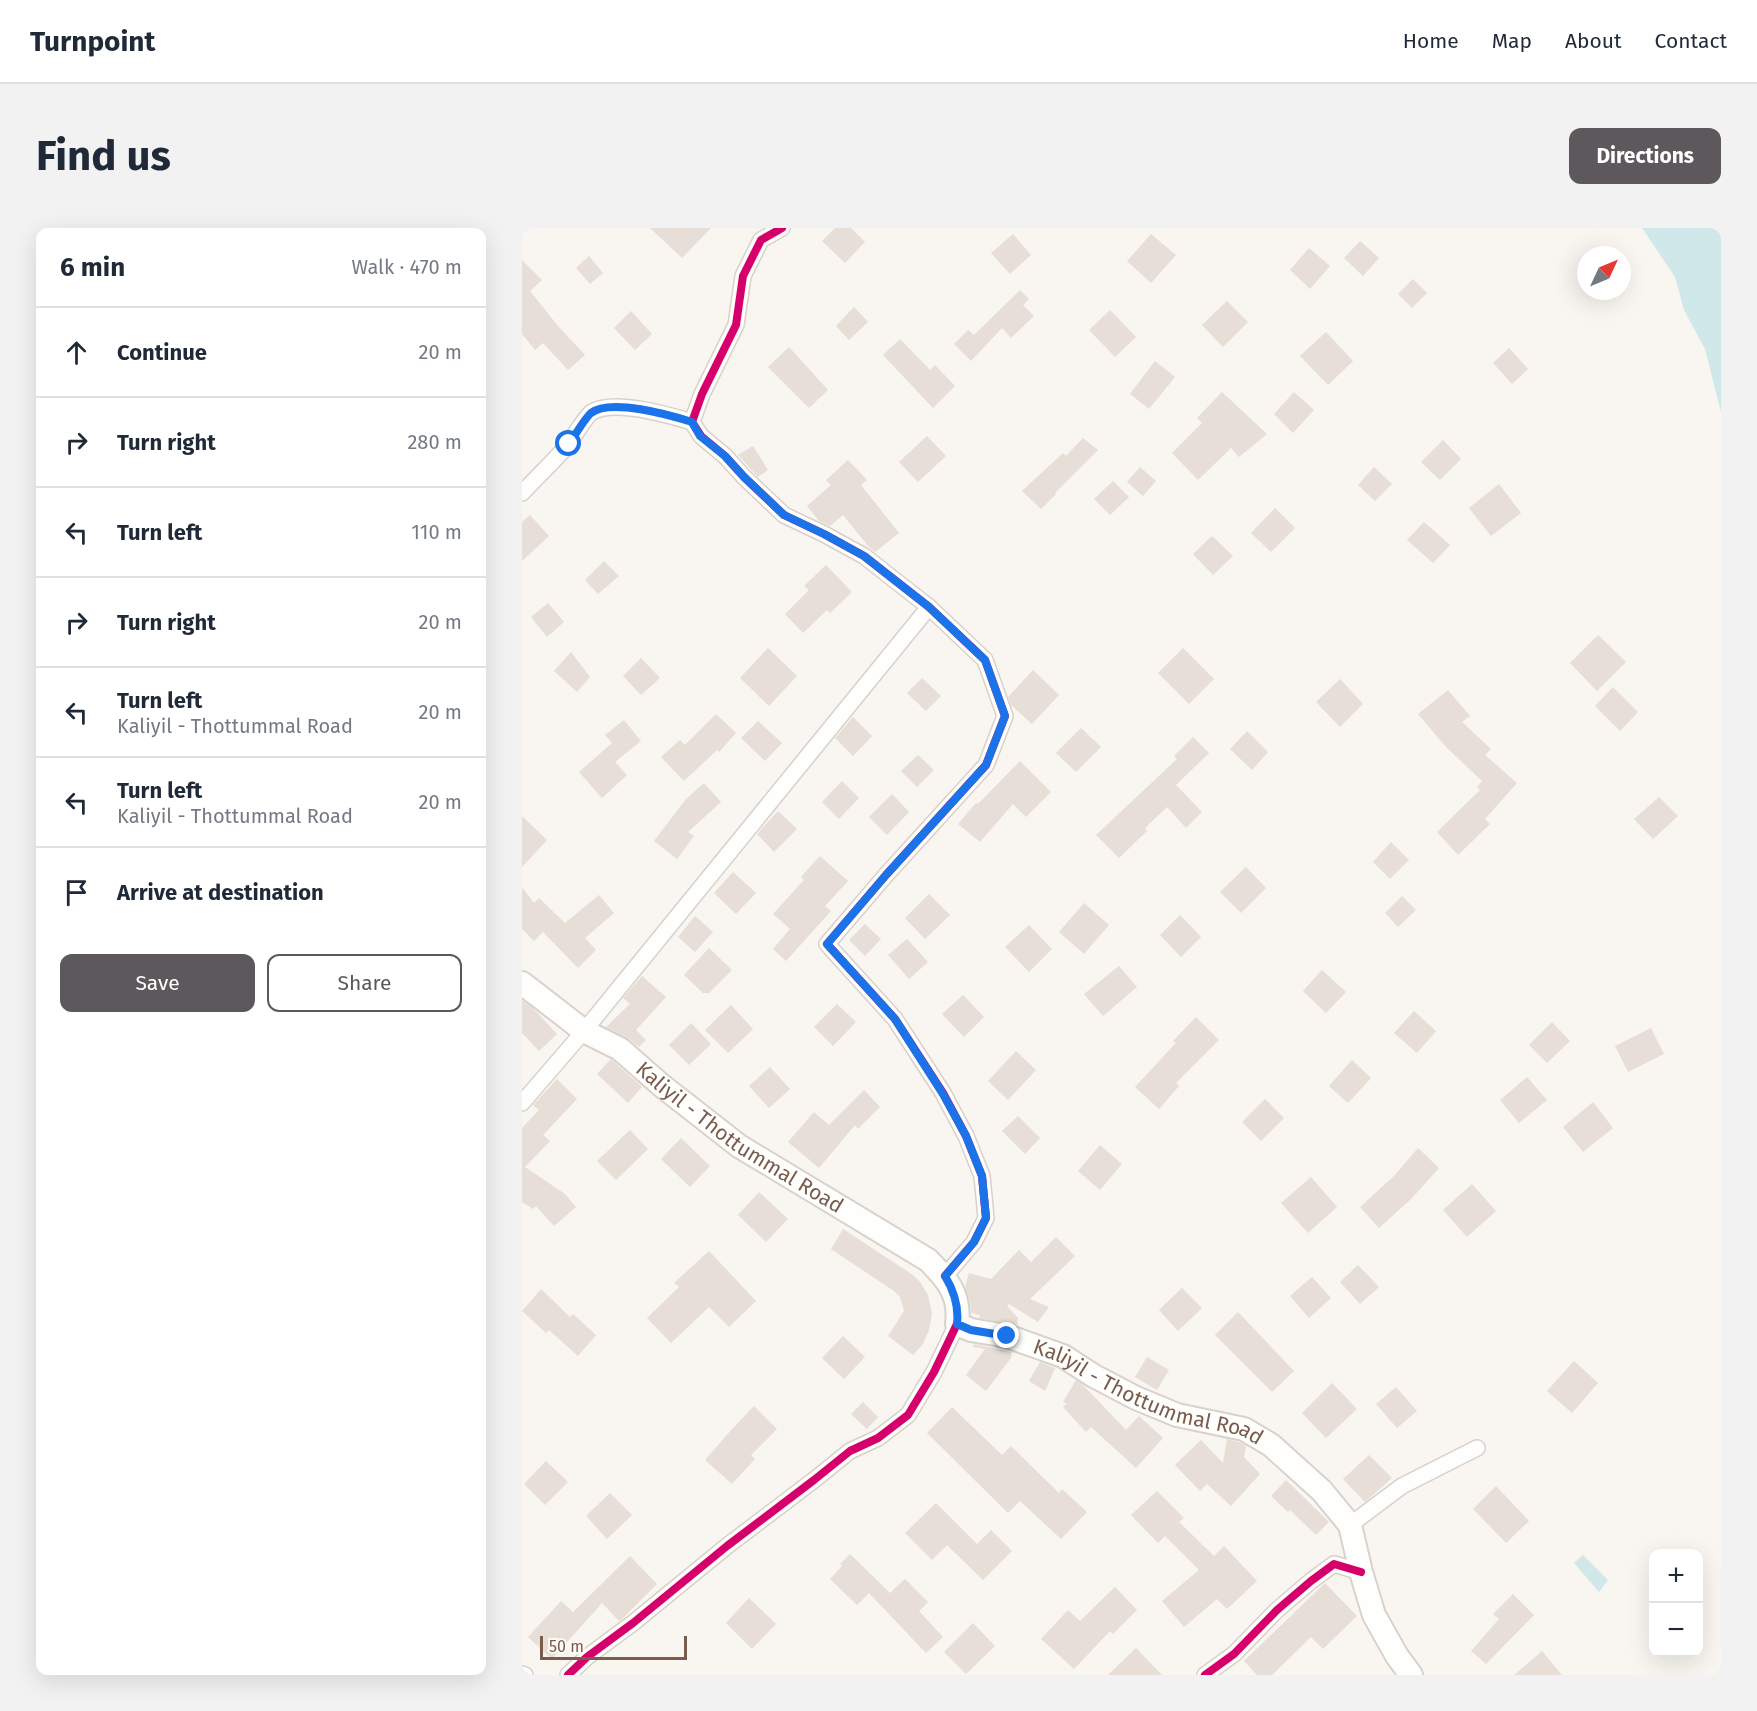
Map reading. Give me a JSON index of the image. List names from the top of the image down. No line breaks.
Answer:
{"streets":{"main road":["Kaliyil - Thottummal Road"]},"scale_bar":"50 m","north":"top right","page":{"header":"Turnpoint","nav":["Home","Map","About","Contact"],"buttons":["Directions",["Save","Share"]],"title":"Find us","heading":["6 min","Walk · 470 m"],"list":[["Continue","20 m"],["Turn right","280 m"],["Turn left","110 m"],["Turn right","20 m"],["Turn left","Kaliyil - Thottummal Road","20 m"],["Turn left","Kaliyil - Thottummal Road","20 m"],"Arrive at destination"],"map_buttons":["+","−"],"scale":"50 m"}}
